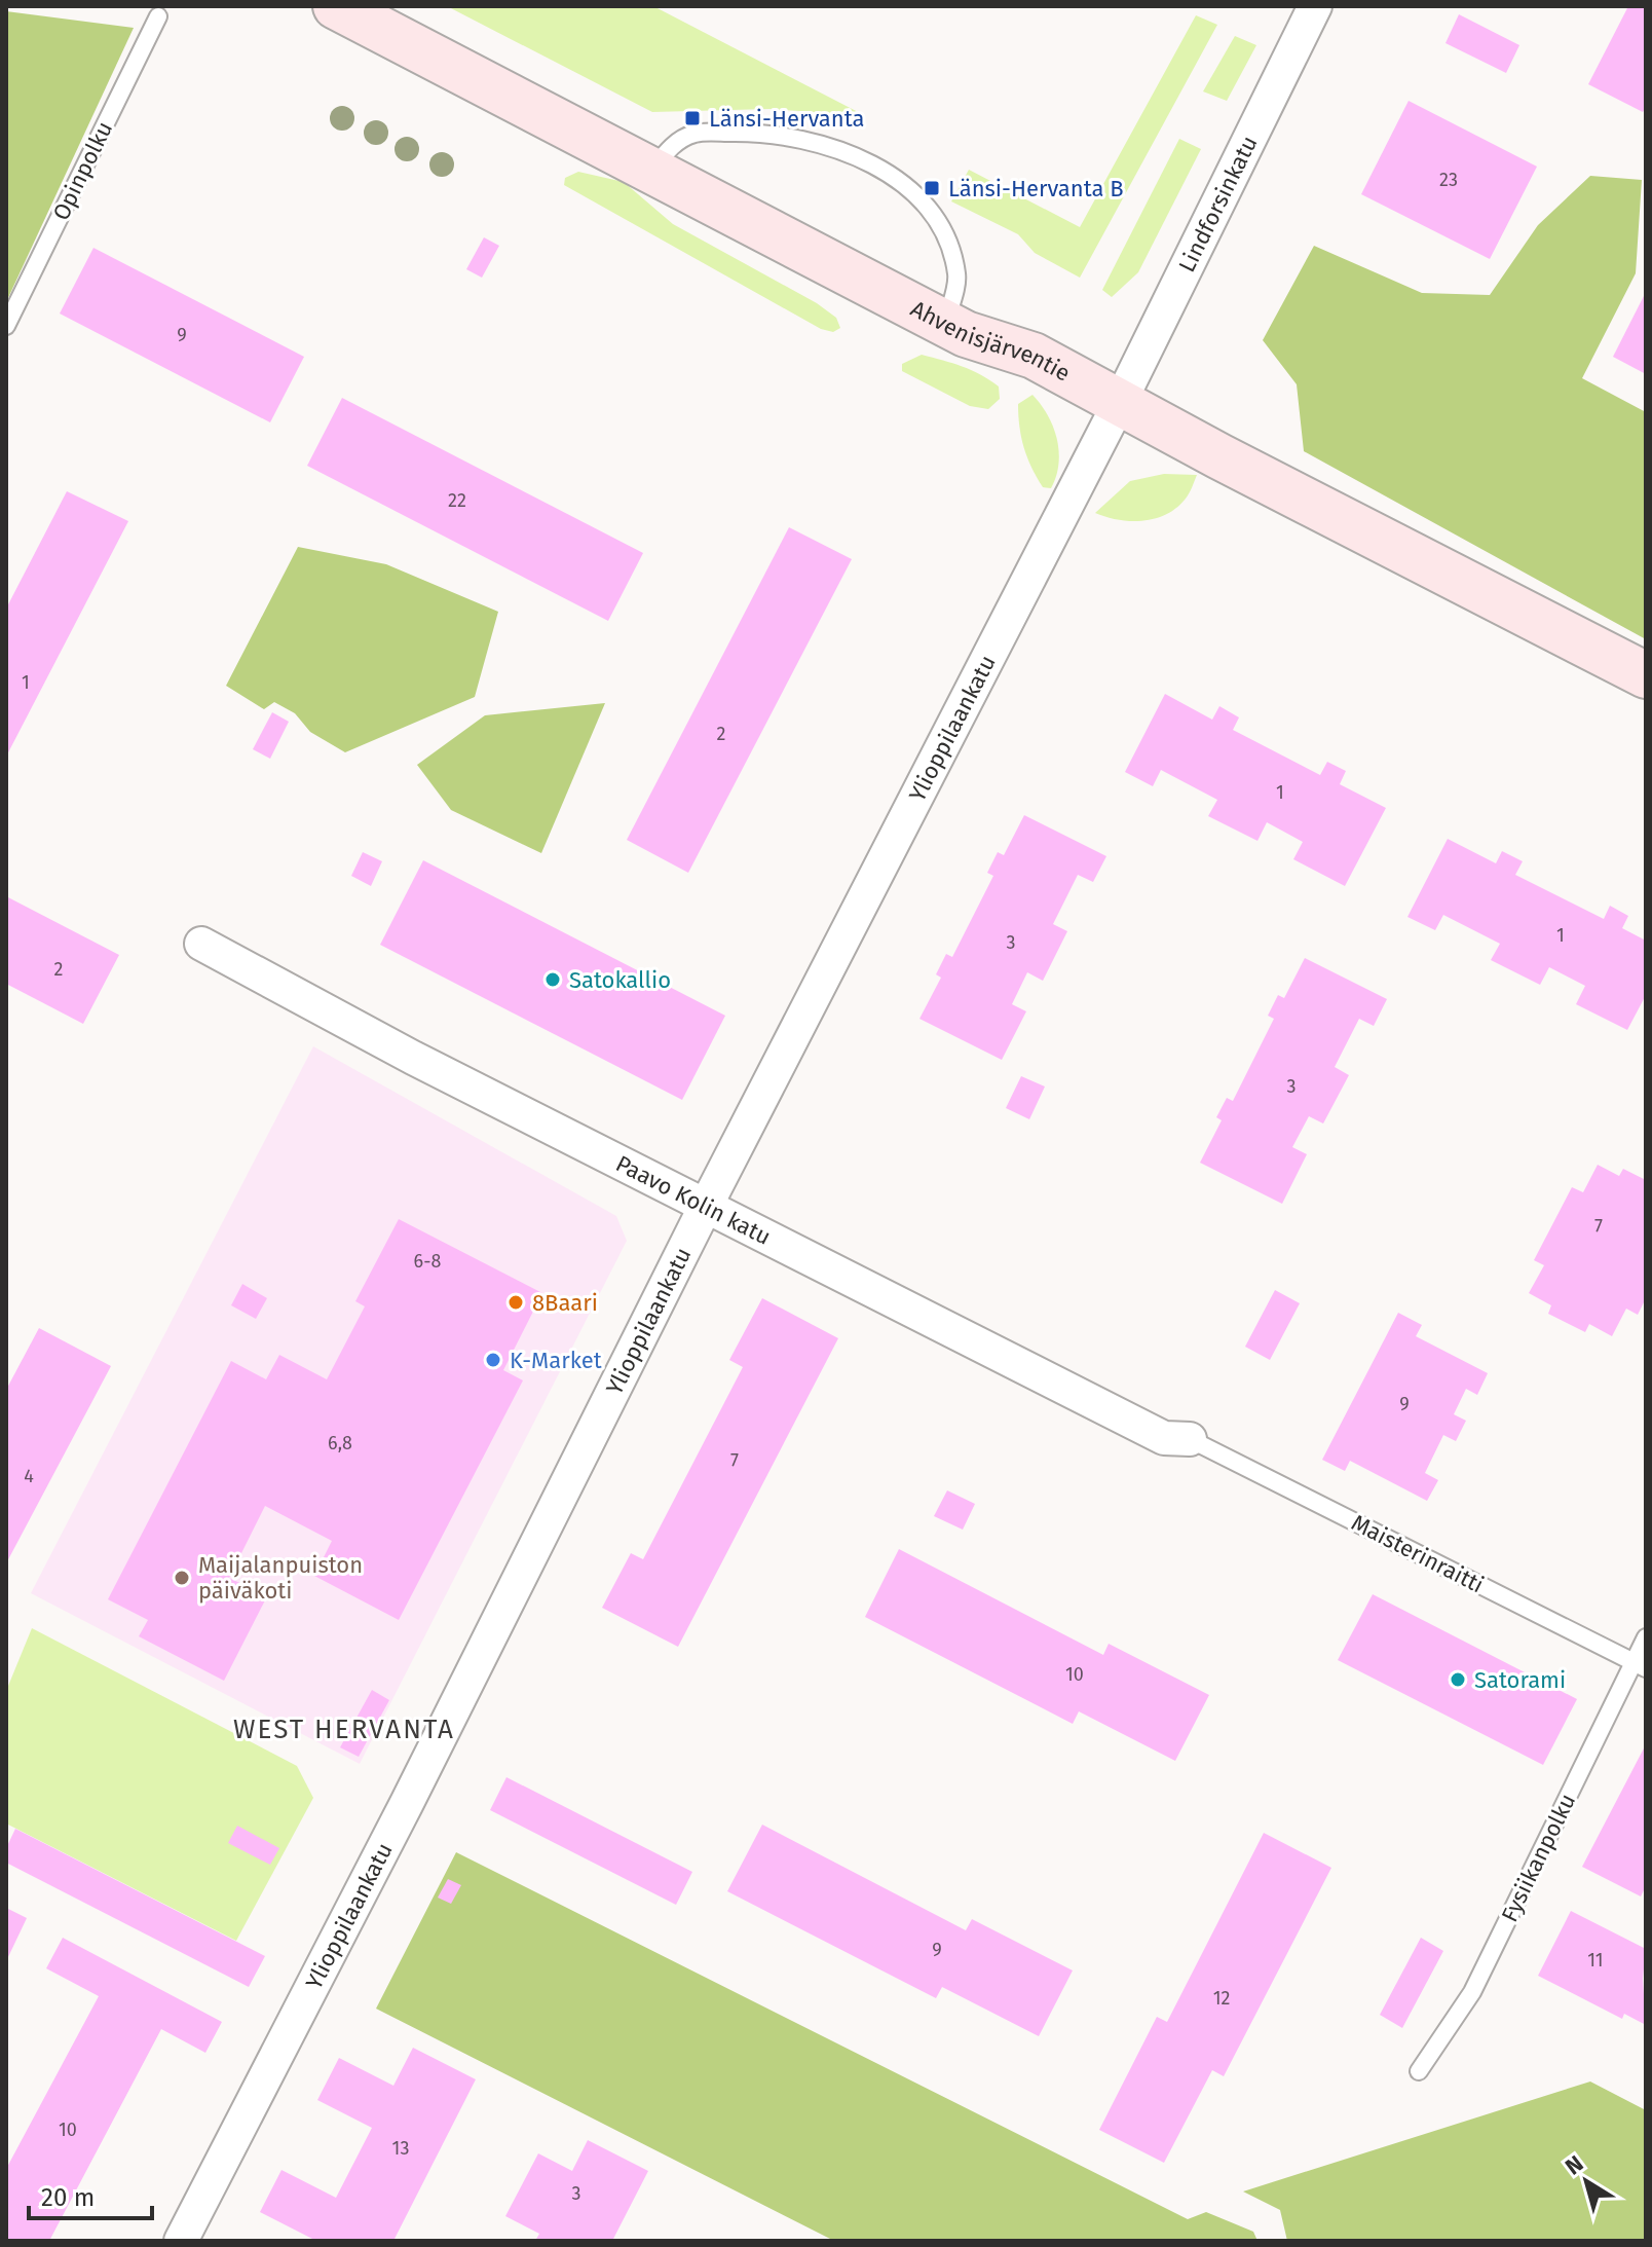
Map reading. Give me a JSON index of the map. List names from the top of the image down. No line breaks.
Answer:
{"streets":{"main road":["Ahvenisjärventie"],"street":["Lindforsinkatu","Ylioppilaankatu","Paavo Kolin katu"],"lane":["Opinpolku","Maisterinraitti","Fysiikanpolku"]},"crossings":[["Lindforsinkatu","Ahvenisjärventie"],["Lindforsinkatu","Ylioppilaankatu"],["Ahvenisjärventie","Ylioppilaankatu"],["Ylioppilaankatu","Paavo Kolin katu"],["Paavo Kolin katu","Maisterinraitti"],["Maisterinraitti","Fysiikanpolku"]],"districts":["WEST HERVANTA"],"places":{"transit":["Länsi-Hervanta","Länsi-Hervanta B"],"other":["Satokallio","8Baari","K-Market","Maijalanpuiston päiväkoti","Satorami"]},"house_numbers":["23","9","22","1","2","1","1","3","2","3","7","6-8","9","6,8","7","4","10","9","11","12","10","13","3"],"scale_bar":"20 m","north":"top left"}
